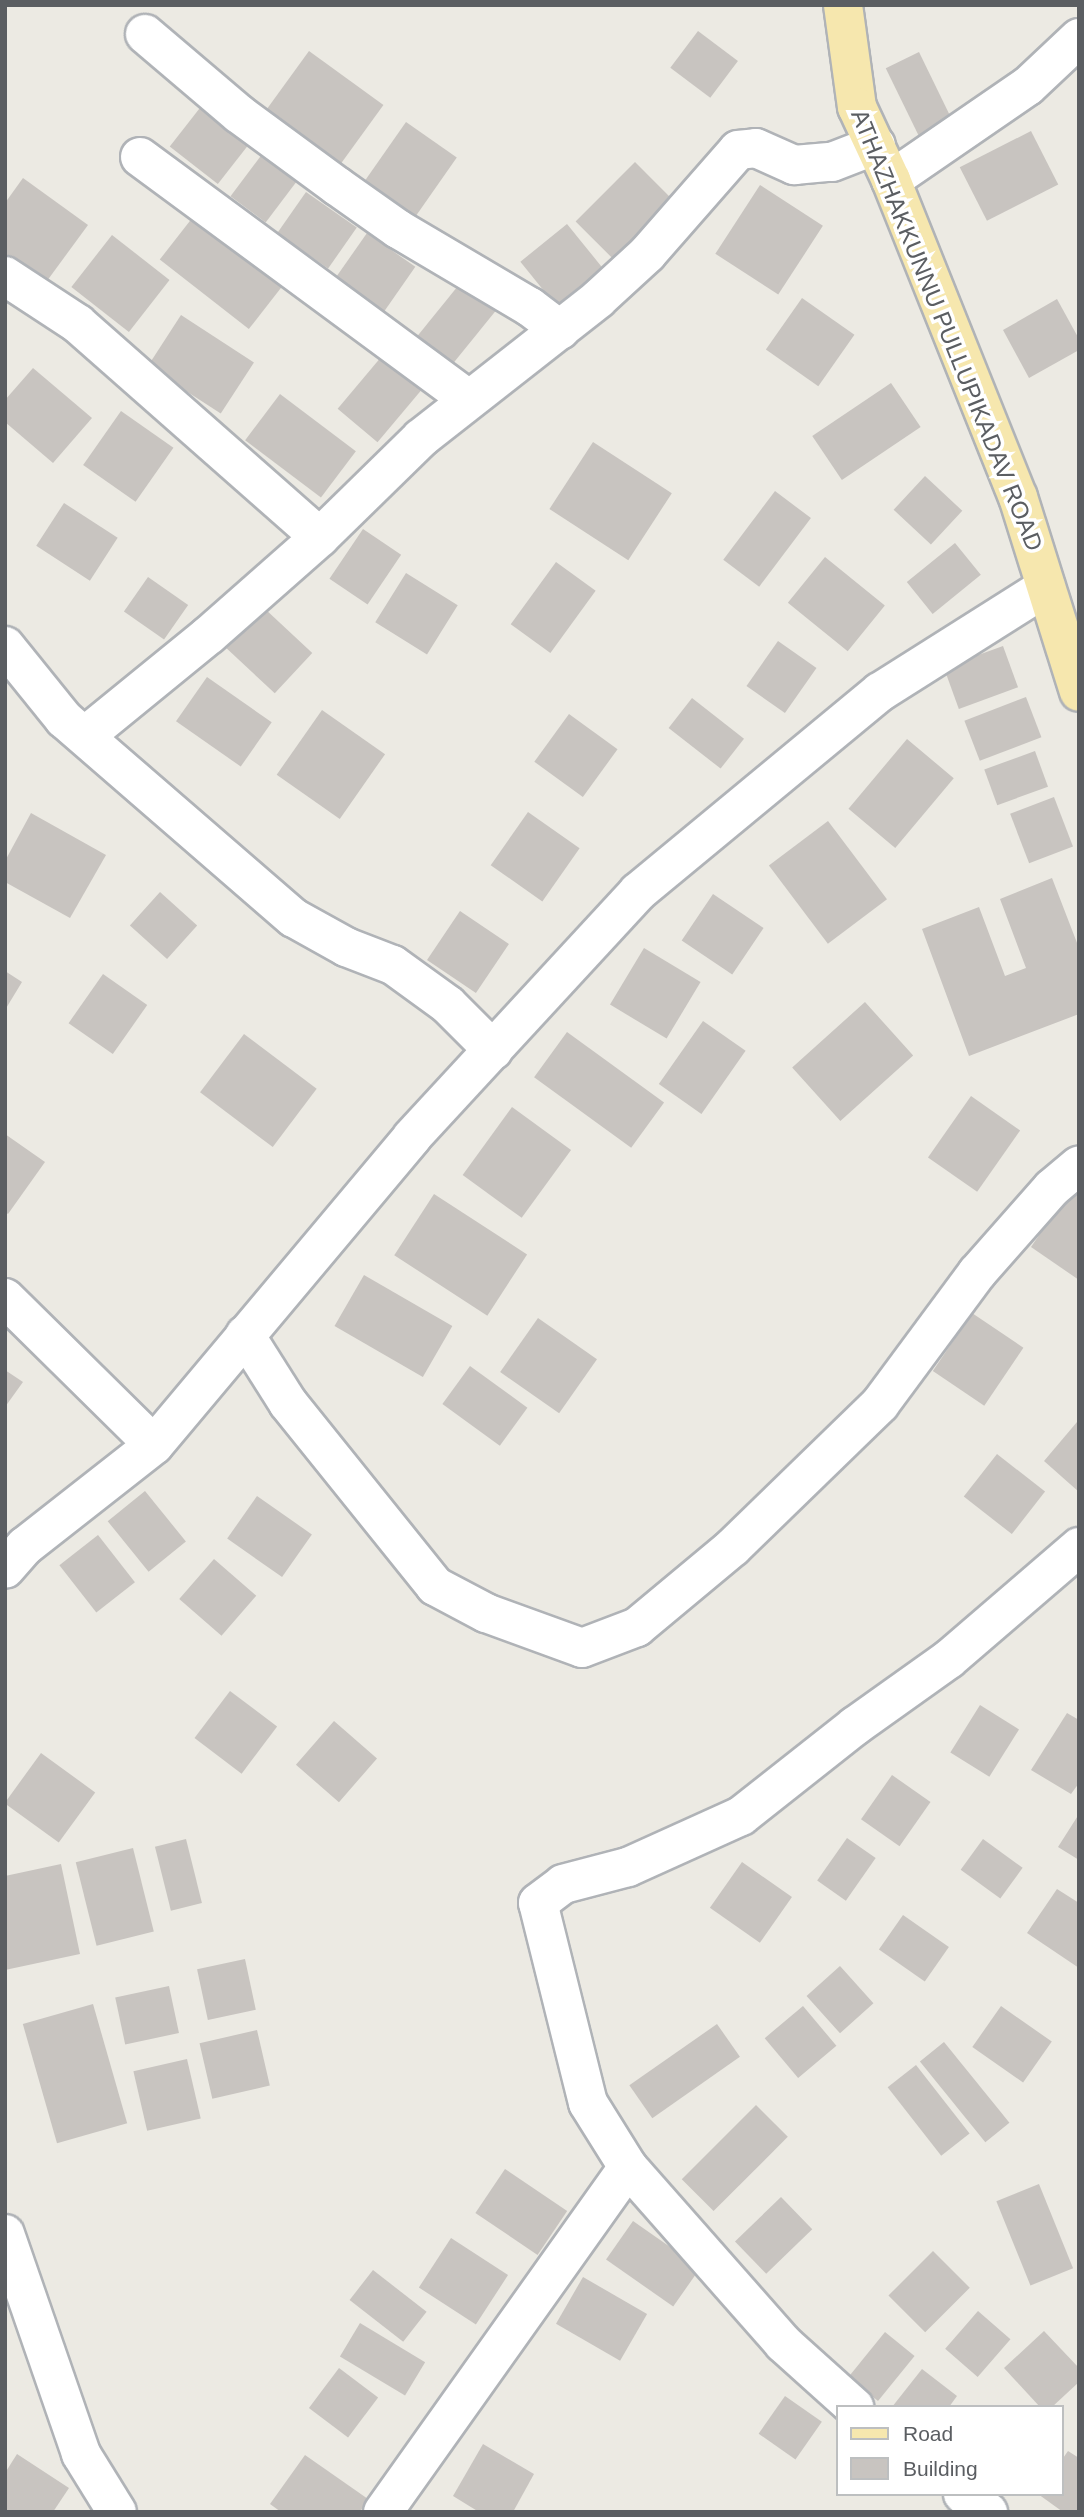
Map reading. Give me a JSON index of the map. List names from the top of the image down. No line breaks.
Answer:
{"streets":{"main road":["ATHAZHAKKUNNU PULLUPIKADAV ROAD"]},"legend":["Road","Building"]}
